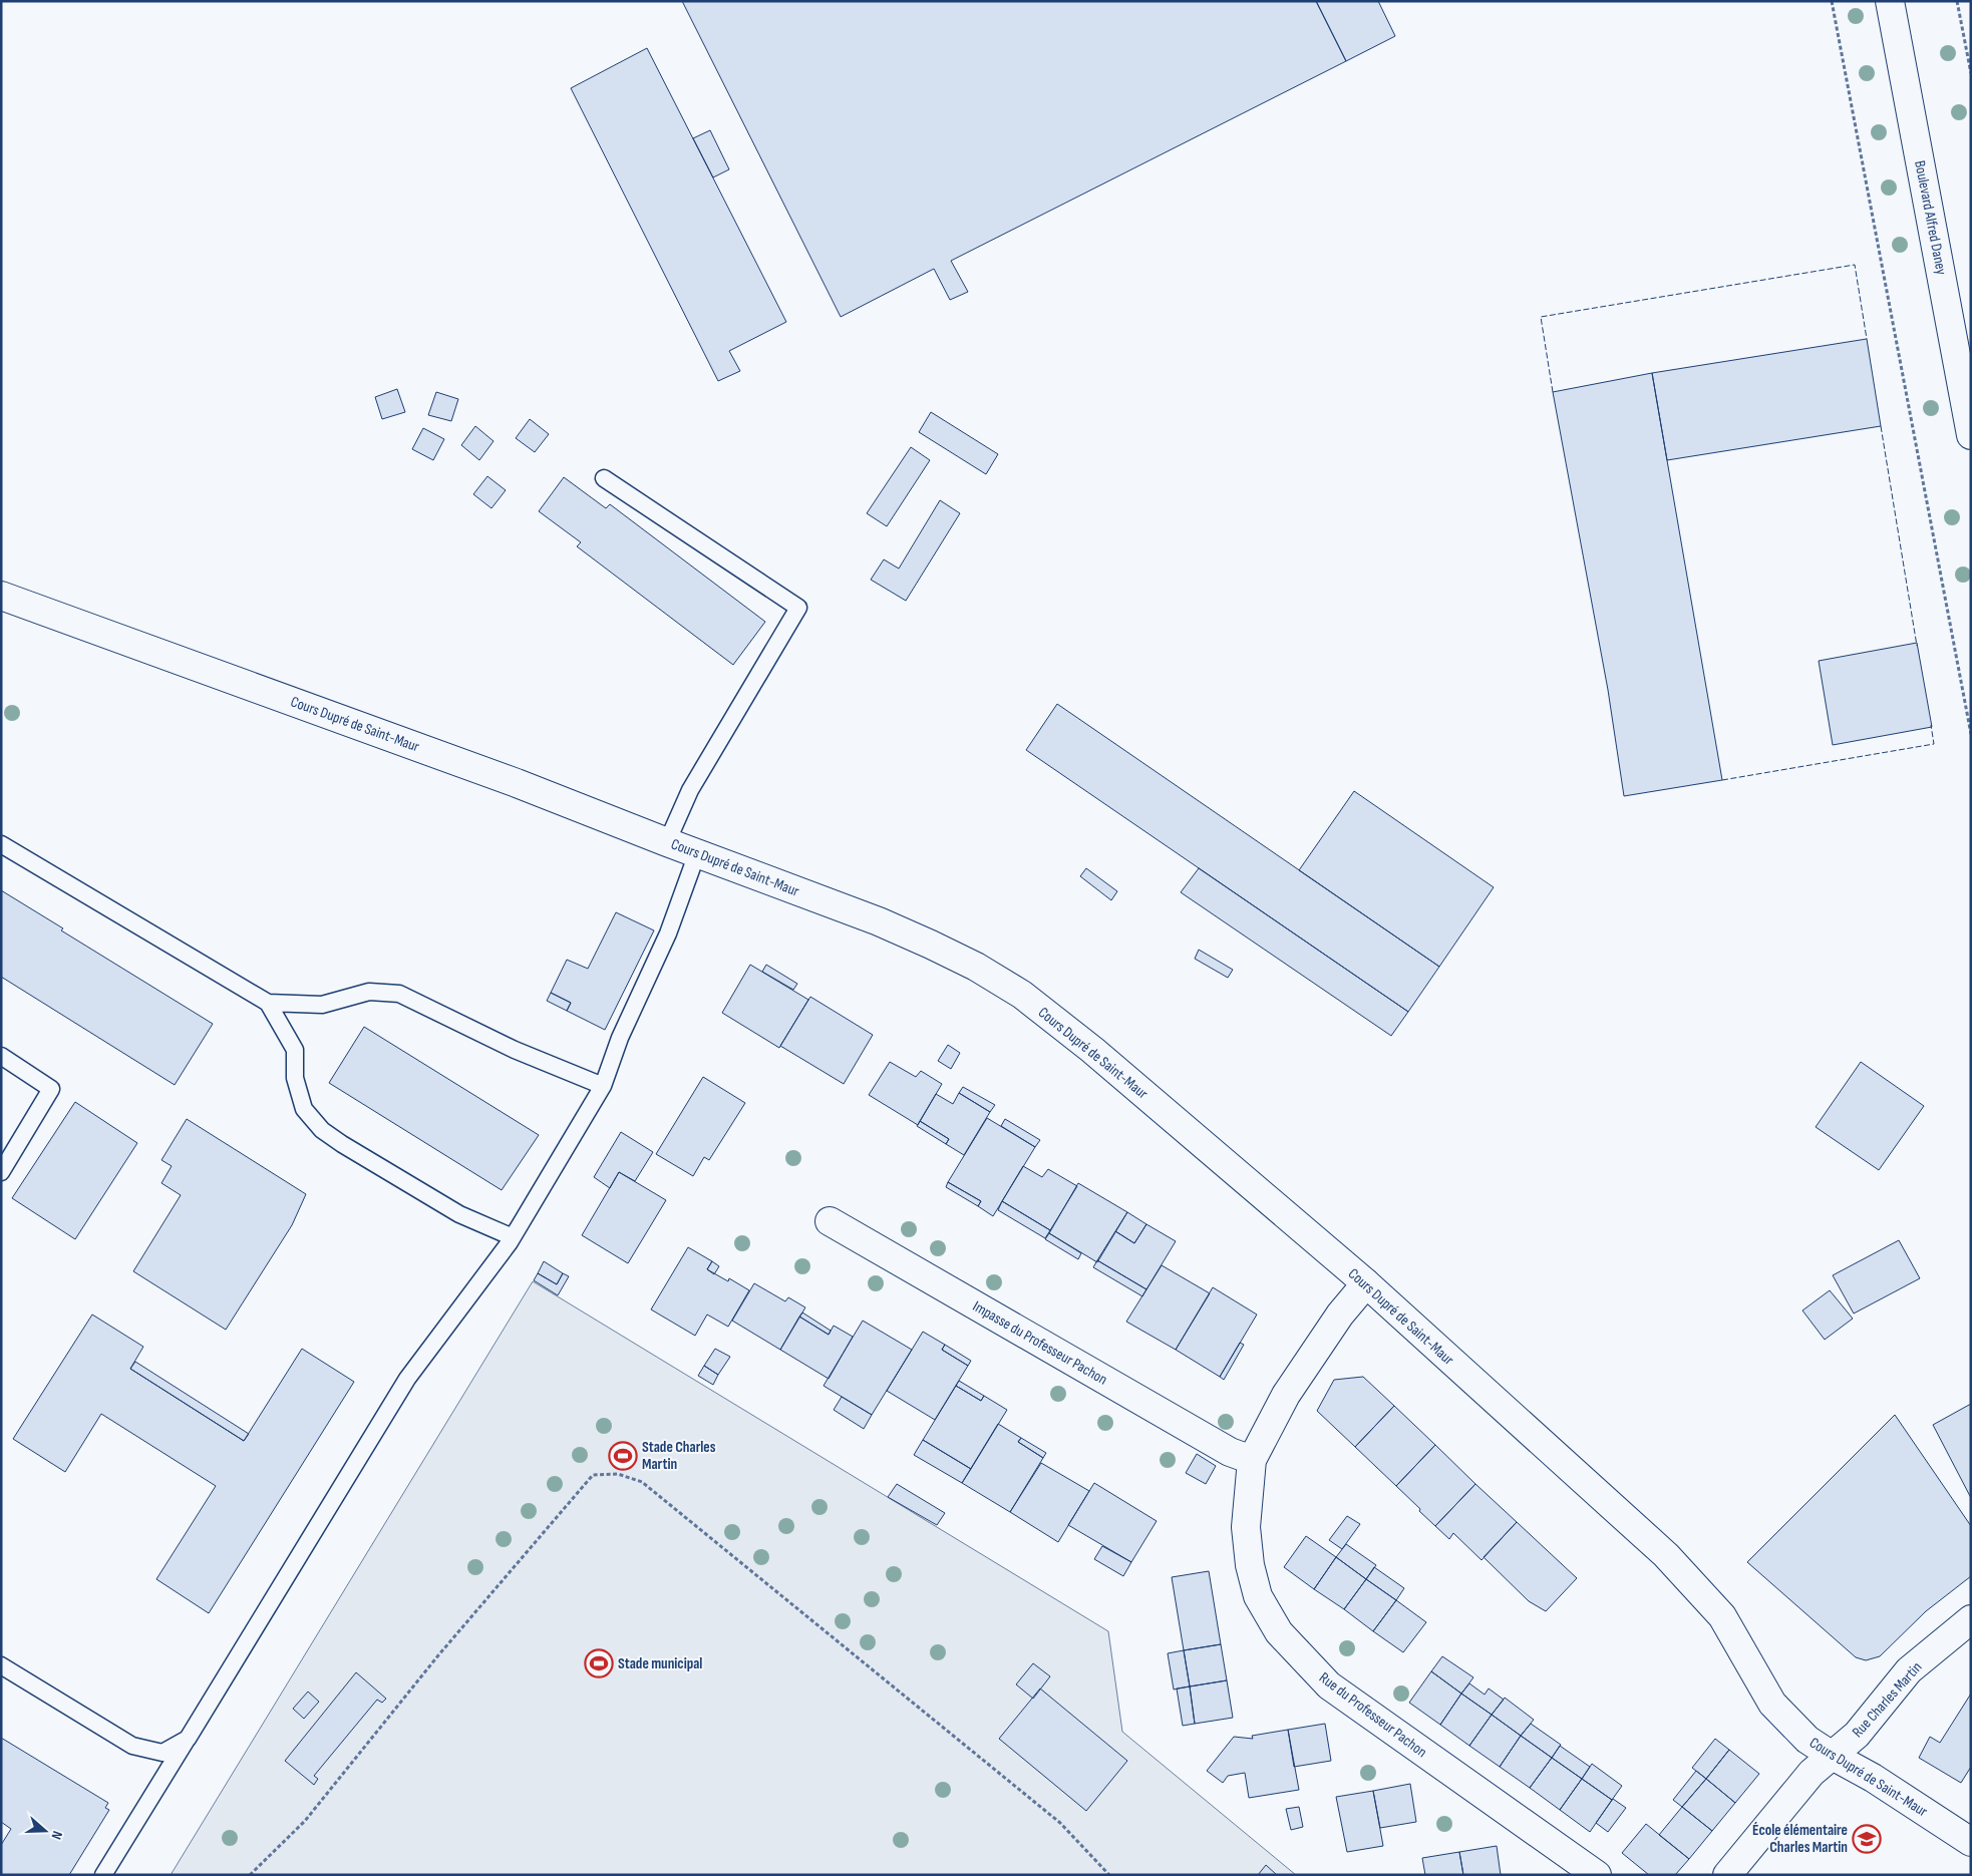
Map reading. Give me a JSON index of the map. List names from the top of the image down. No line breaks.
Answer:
{"streets":{"street":["Boulevard Alfred Daney","Cours Dupré de Saint-Maur","Impasse du Professeur Pachon","Rue Charles Martin","Rue du Professeur Pachon"]},"crossings":[["Cours Dupré de Saint-Maur","Rue Charles Martin"],["Cours Dupré de Saint-Maur","Rue du Professeur Pachon"],["Impasse du Professeur Pachon","Rue du Professeur Pachon"]],"places":{"sports":["Stade Charles Martin","Stade municipal"],"school or university":["École élémentaire Charles Martin"]},"north":"right"}
